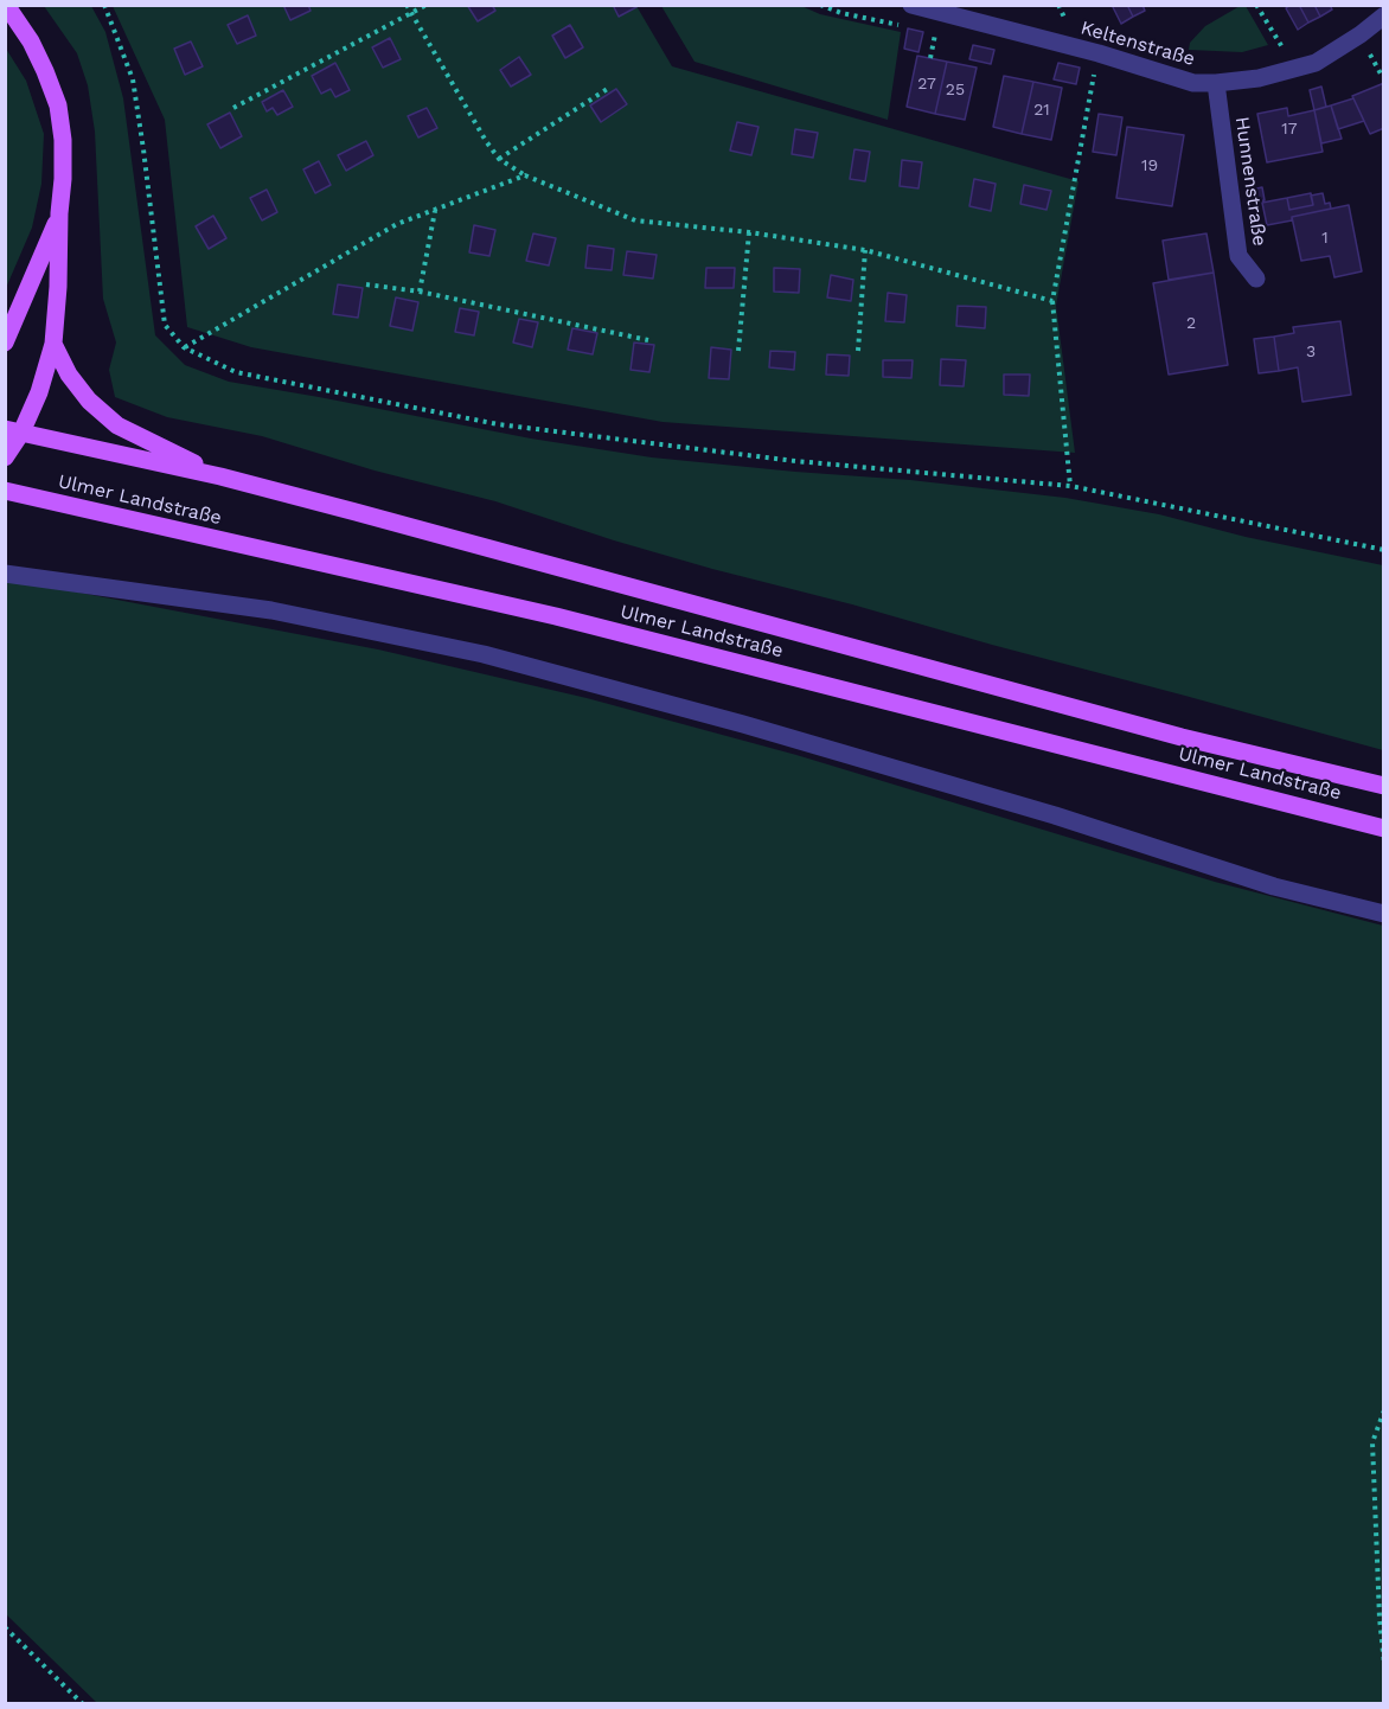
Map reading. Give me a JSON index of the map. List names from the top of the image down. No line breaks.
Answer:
{"streets":{"main road":["Ulmer Landstraße"],"street":["Keltenstraße","Hunnenstraße"]},"crossings":[["Keltenstraße","Hunnenstraße"]],"house_numbers":["27","25","21","17","19","1","2","3"]}
